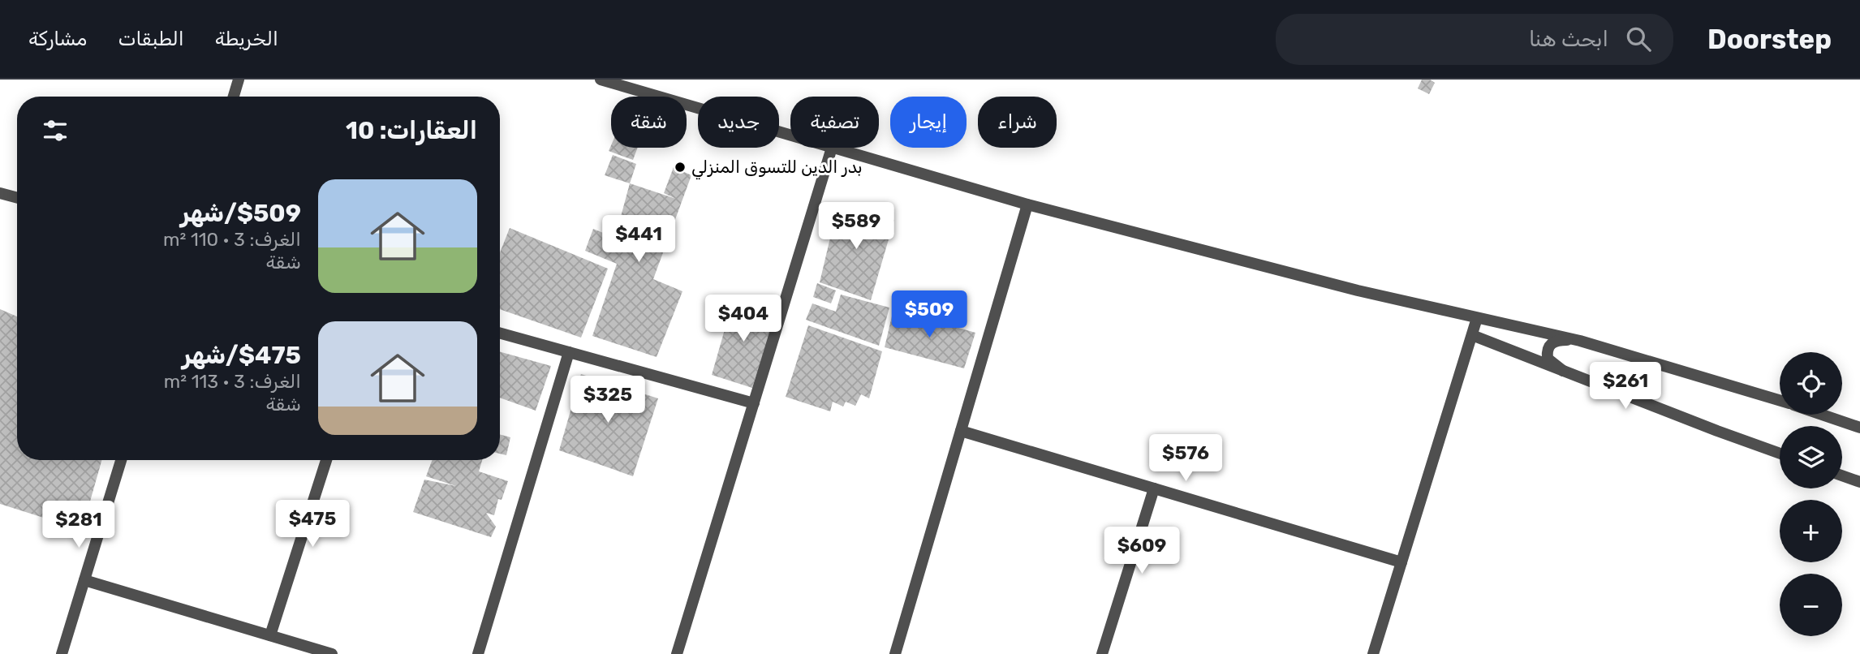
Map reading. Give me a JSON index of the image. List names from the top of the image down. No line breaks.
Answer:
{"places":["بدر الدين للتسوق المنزلي"],"page":{"header":"Doorstep","search":"ابحث هنا","nav":["الخريطة","الطبقات","مشاركة"],"chip":["شراء","إيجار","تصفية","جديد","شقة"],"heading":"العقارات: 10","list":[{"name":"$509/شهر","note":"الغرف: 3 · 110 m² · شقة"},{"name":"$475/شهر","note":"الغرف: 3 · 113 m² · شقة"}],"price":["$589","$441","$509","$404","$261","$325","$576","$475","$281","$609"],"map_buttons":["+","−"]}}
